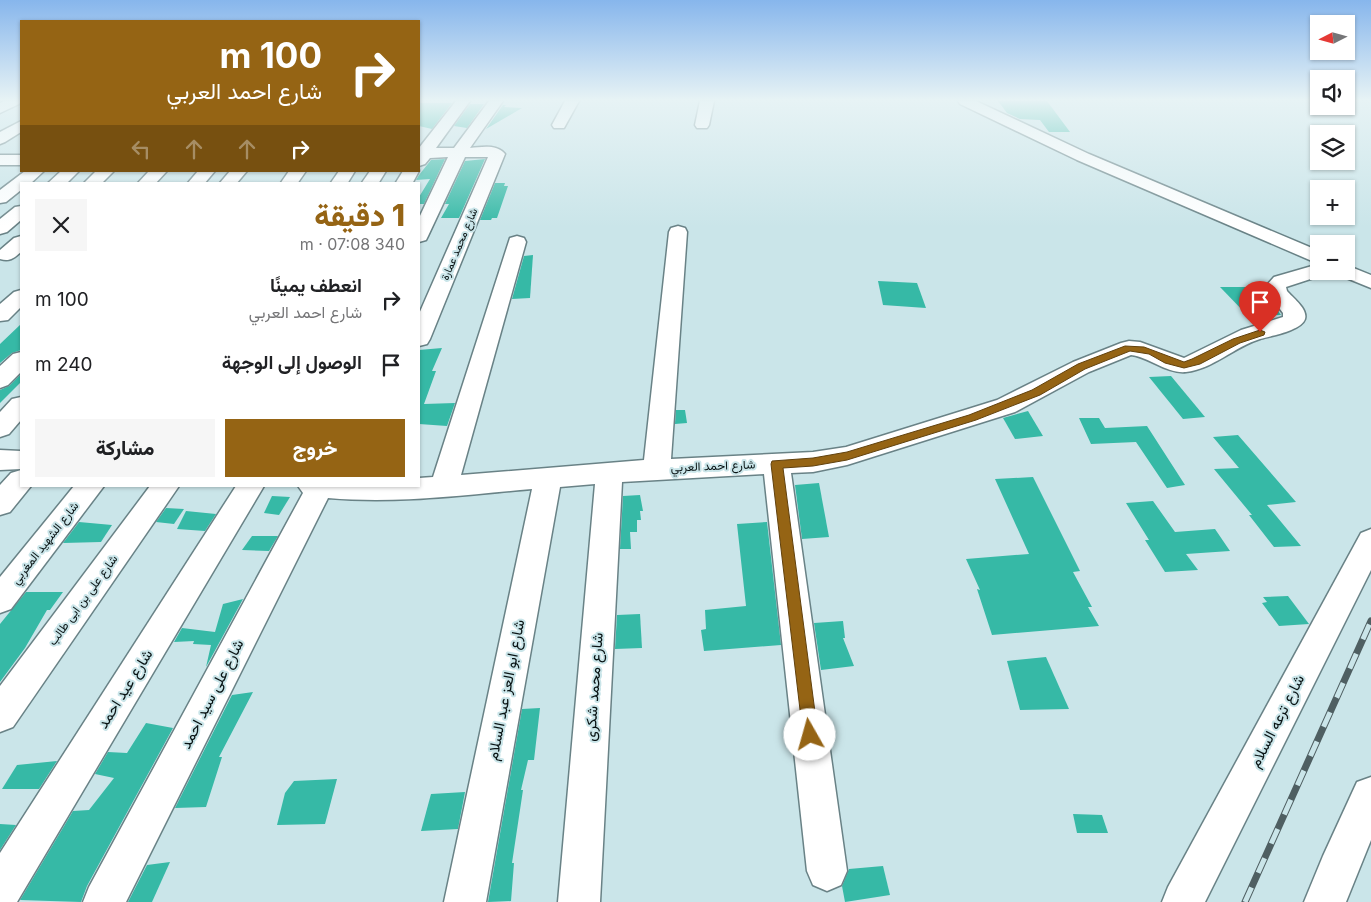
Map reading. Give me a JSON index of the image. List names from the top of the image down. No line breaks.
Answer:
{"streets":{"street":["شارع محمد عمارة","شارع احمد العربي","شارع الشهيد المغربي","شارع على بن ابى طالب","شارع محمد شكرى","شارع عيد احمد","شارع ابو العز عبد السلام","شارع على سيد احمد","شارع ترعه السلام"]},"crossings":[["شارع احمد العربي","شارع محمد شكرى"],["شارع احمد العربي","شارع ابو العز عبد السلام"],["شارع احمد العربي","شارع على سيد احمد"]],"north":"left","page":{"map_buttons":["+","−"],"turn":["100 m","شارع احمد العربي"],"heading":["1 دقيقة","340 m · 07:08"],"list":[{"name":"انعطف يمينًا","note":"شارع احمد العربي","value":"100 m"},{"name":"الوصول إلى الوجهة","value":"240 m"}],"buttons":["خروج","مشاركة"]}}
